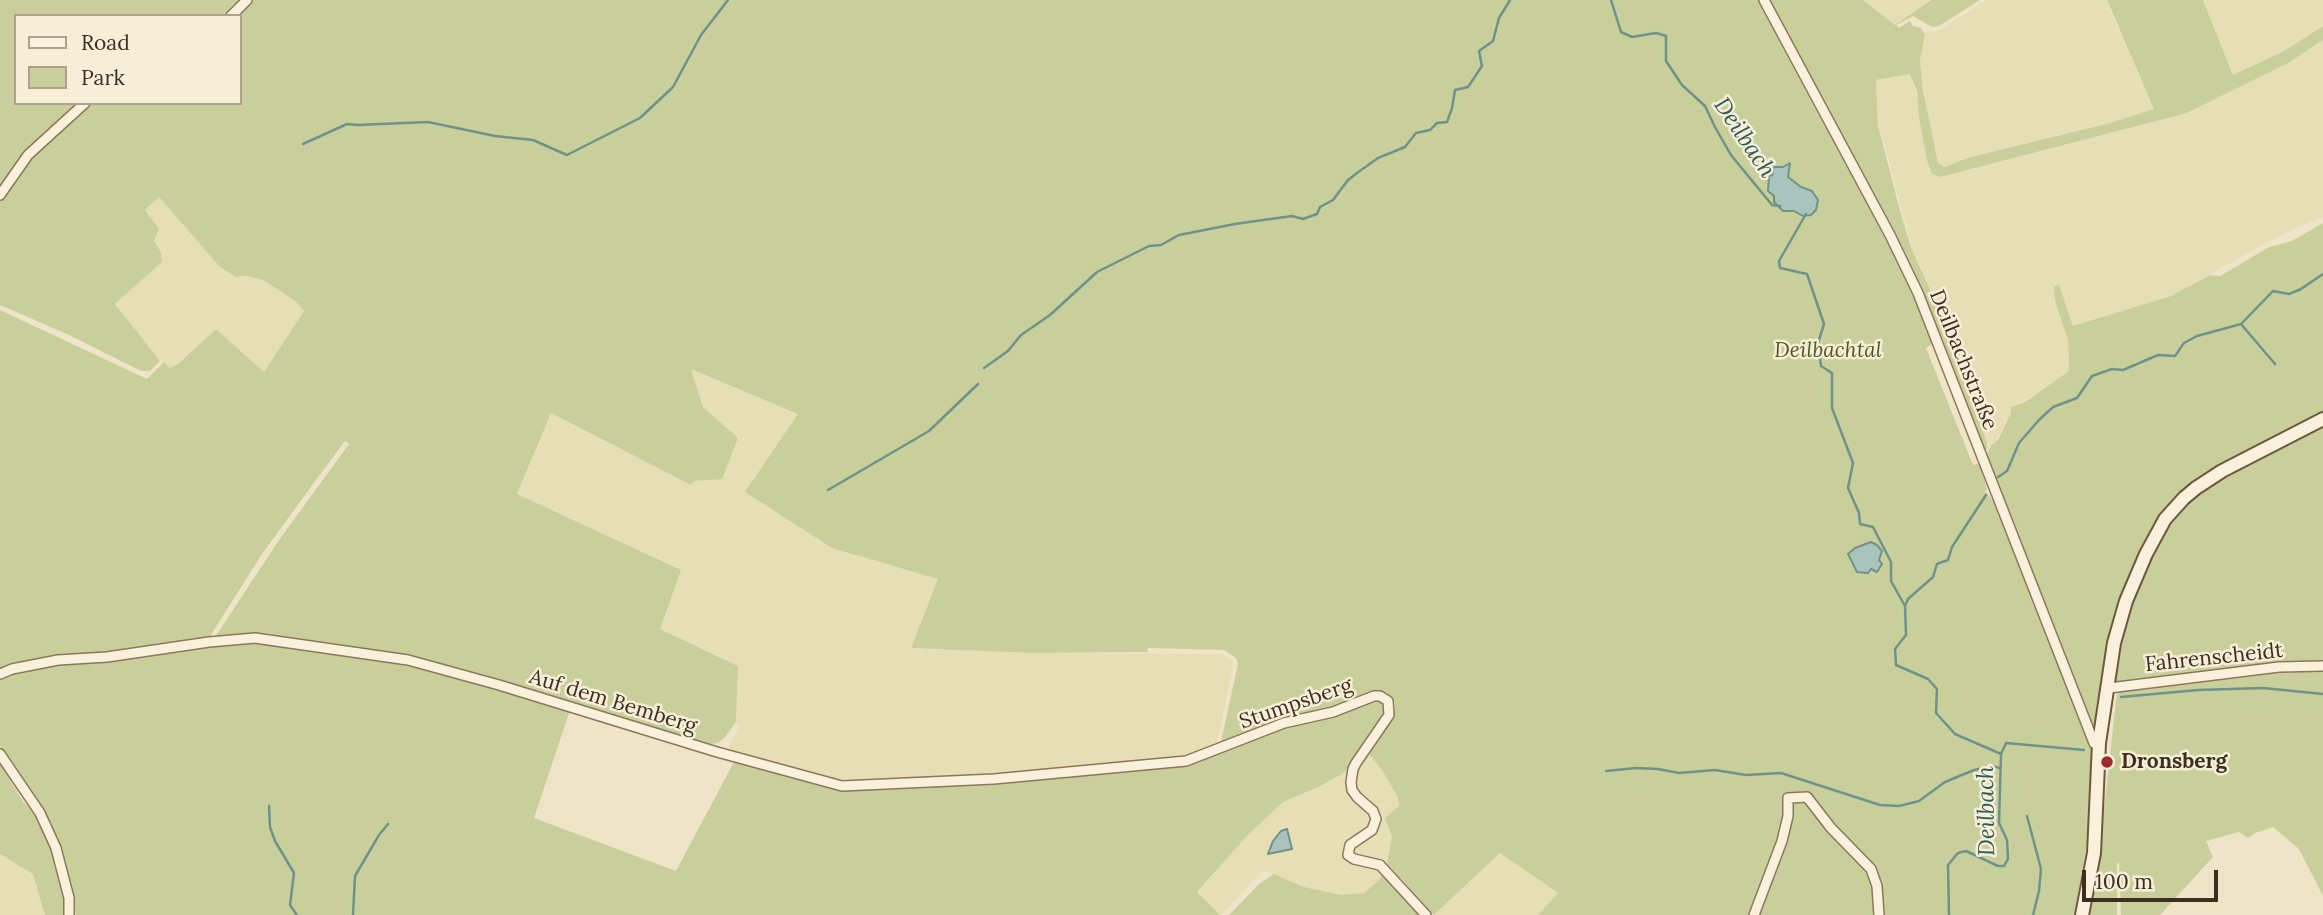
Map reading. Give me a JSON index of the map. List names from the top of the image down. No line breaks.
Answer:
{"streets":{"street":["Deilbachstraße","Fahrenscheidt","Auf dem Bemberg","Stumpsberg"]},"crossings":[["Auf dem Bemberg","Stumpsberg"]],"water":["Deilbach"],"parks":["Deilbachtal"],"places":["Dronsberg"],"legend":["Road","Park"],"scale_bar":"100 m"}
